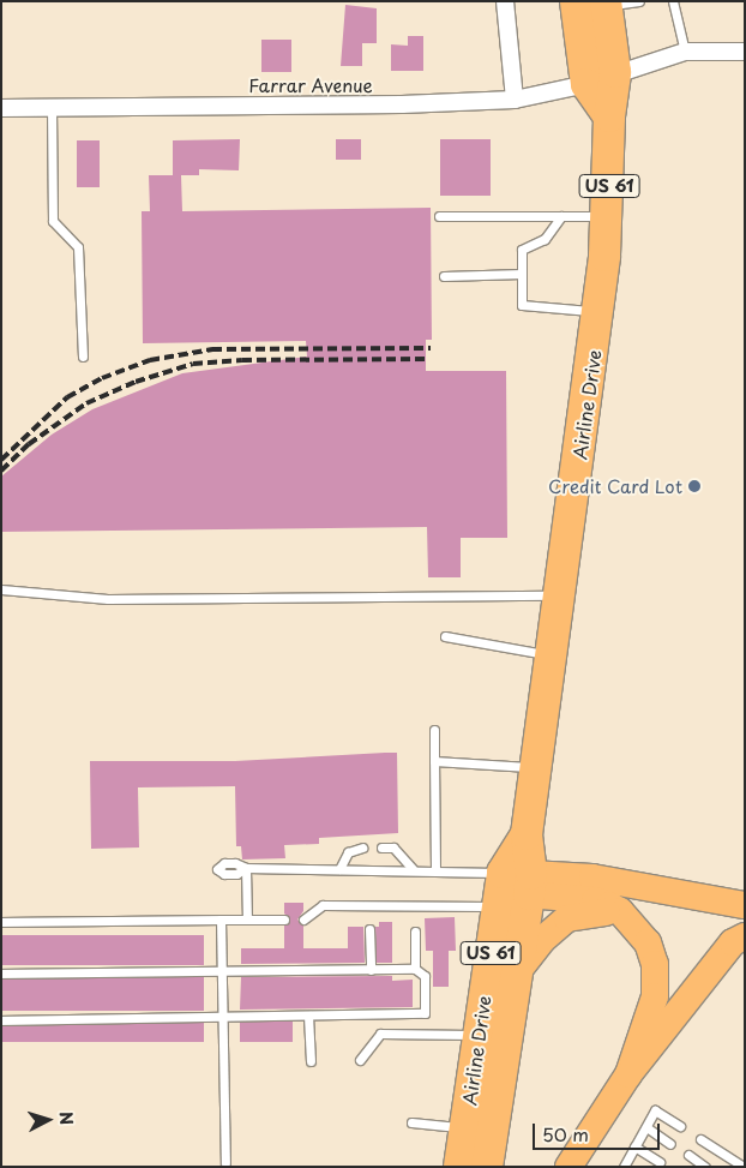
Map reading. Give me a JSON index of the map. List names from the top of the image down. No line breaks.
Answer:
{"streets":{"highway":["US 61","Airline Drive"],"street":["Farrar Avenue"]},"crossings":[["Farrar Avenue","Airline Drive"]],"places":["Credit Card Lot"],"scale_bar":"50 m","north":"right"}
